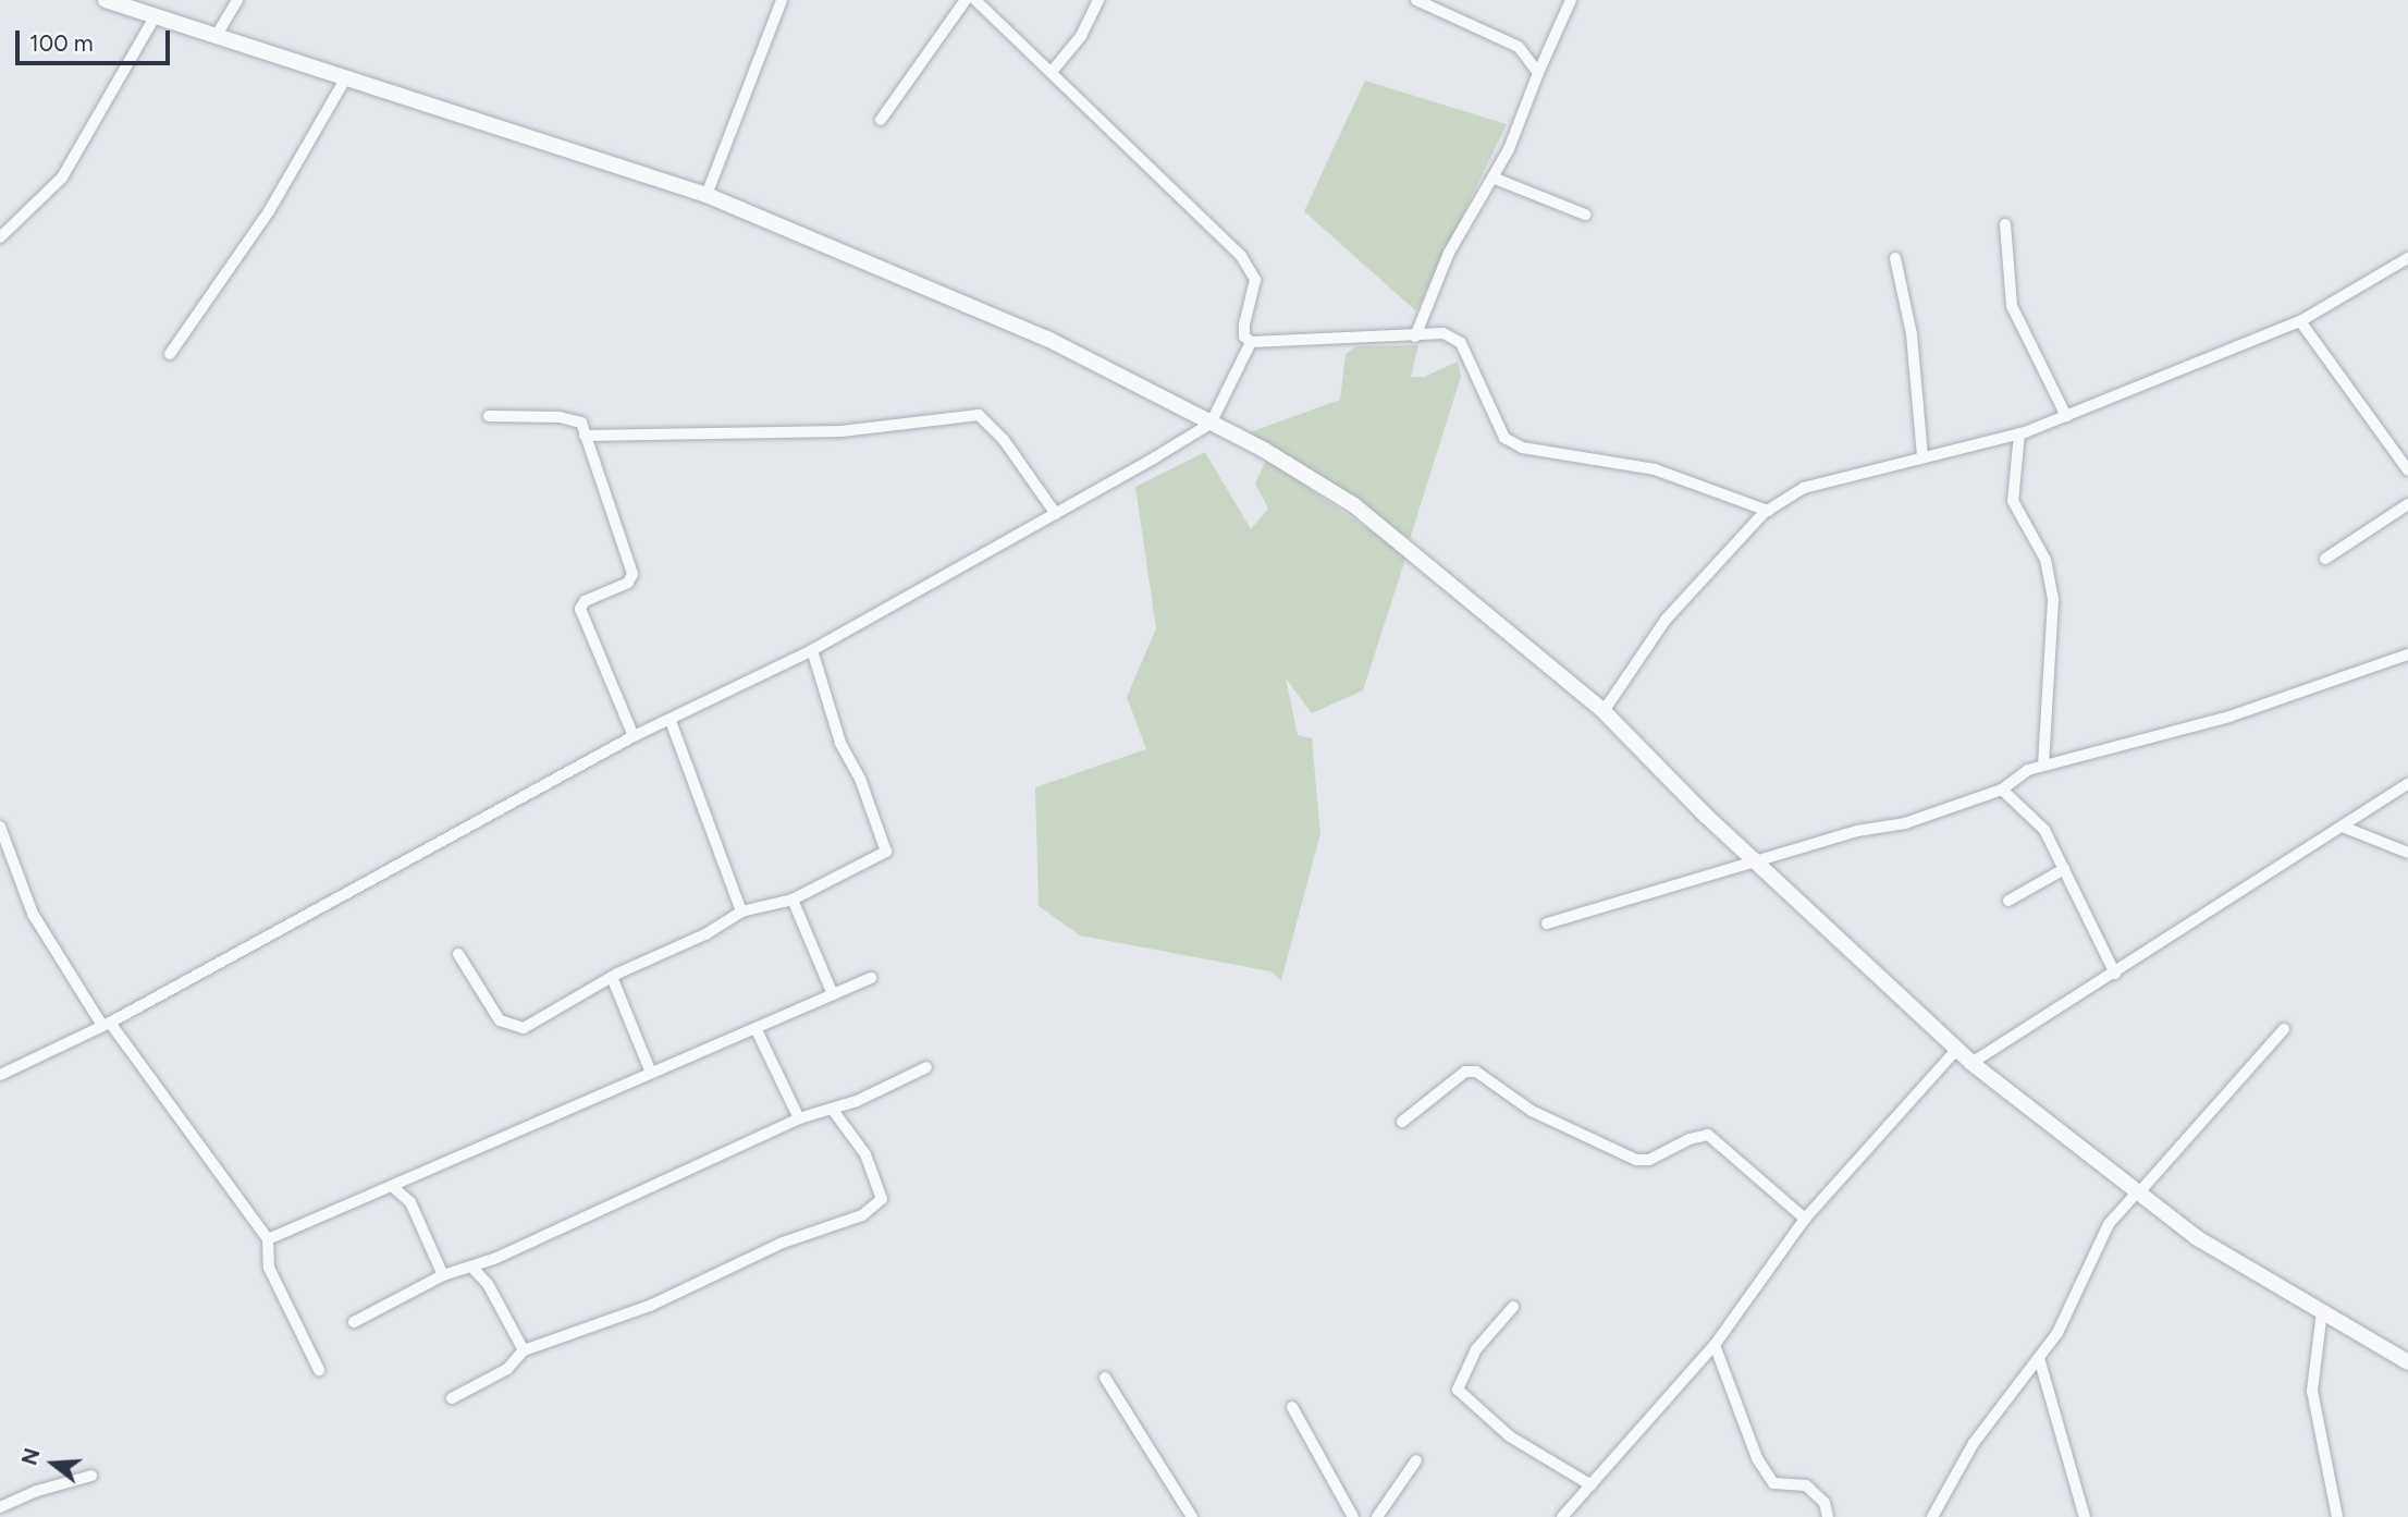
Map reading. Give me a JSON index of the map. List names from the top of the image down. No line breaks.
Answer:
{"scale_bar":"100 m","north":"left"}
